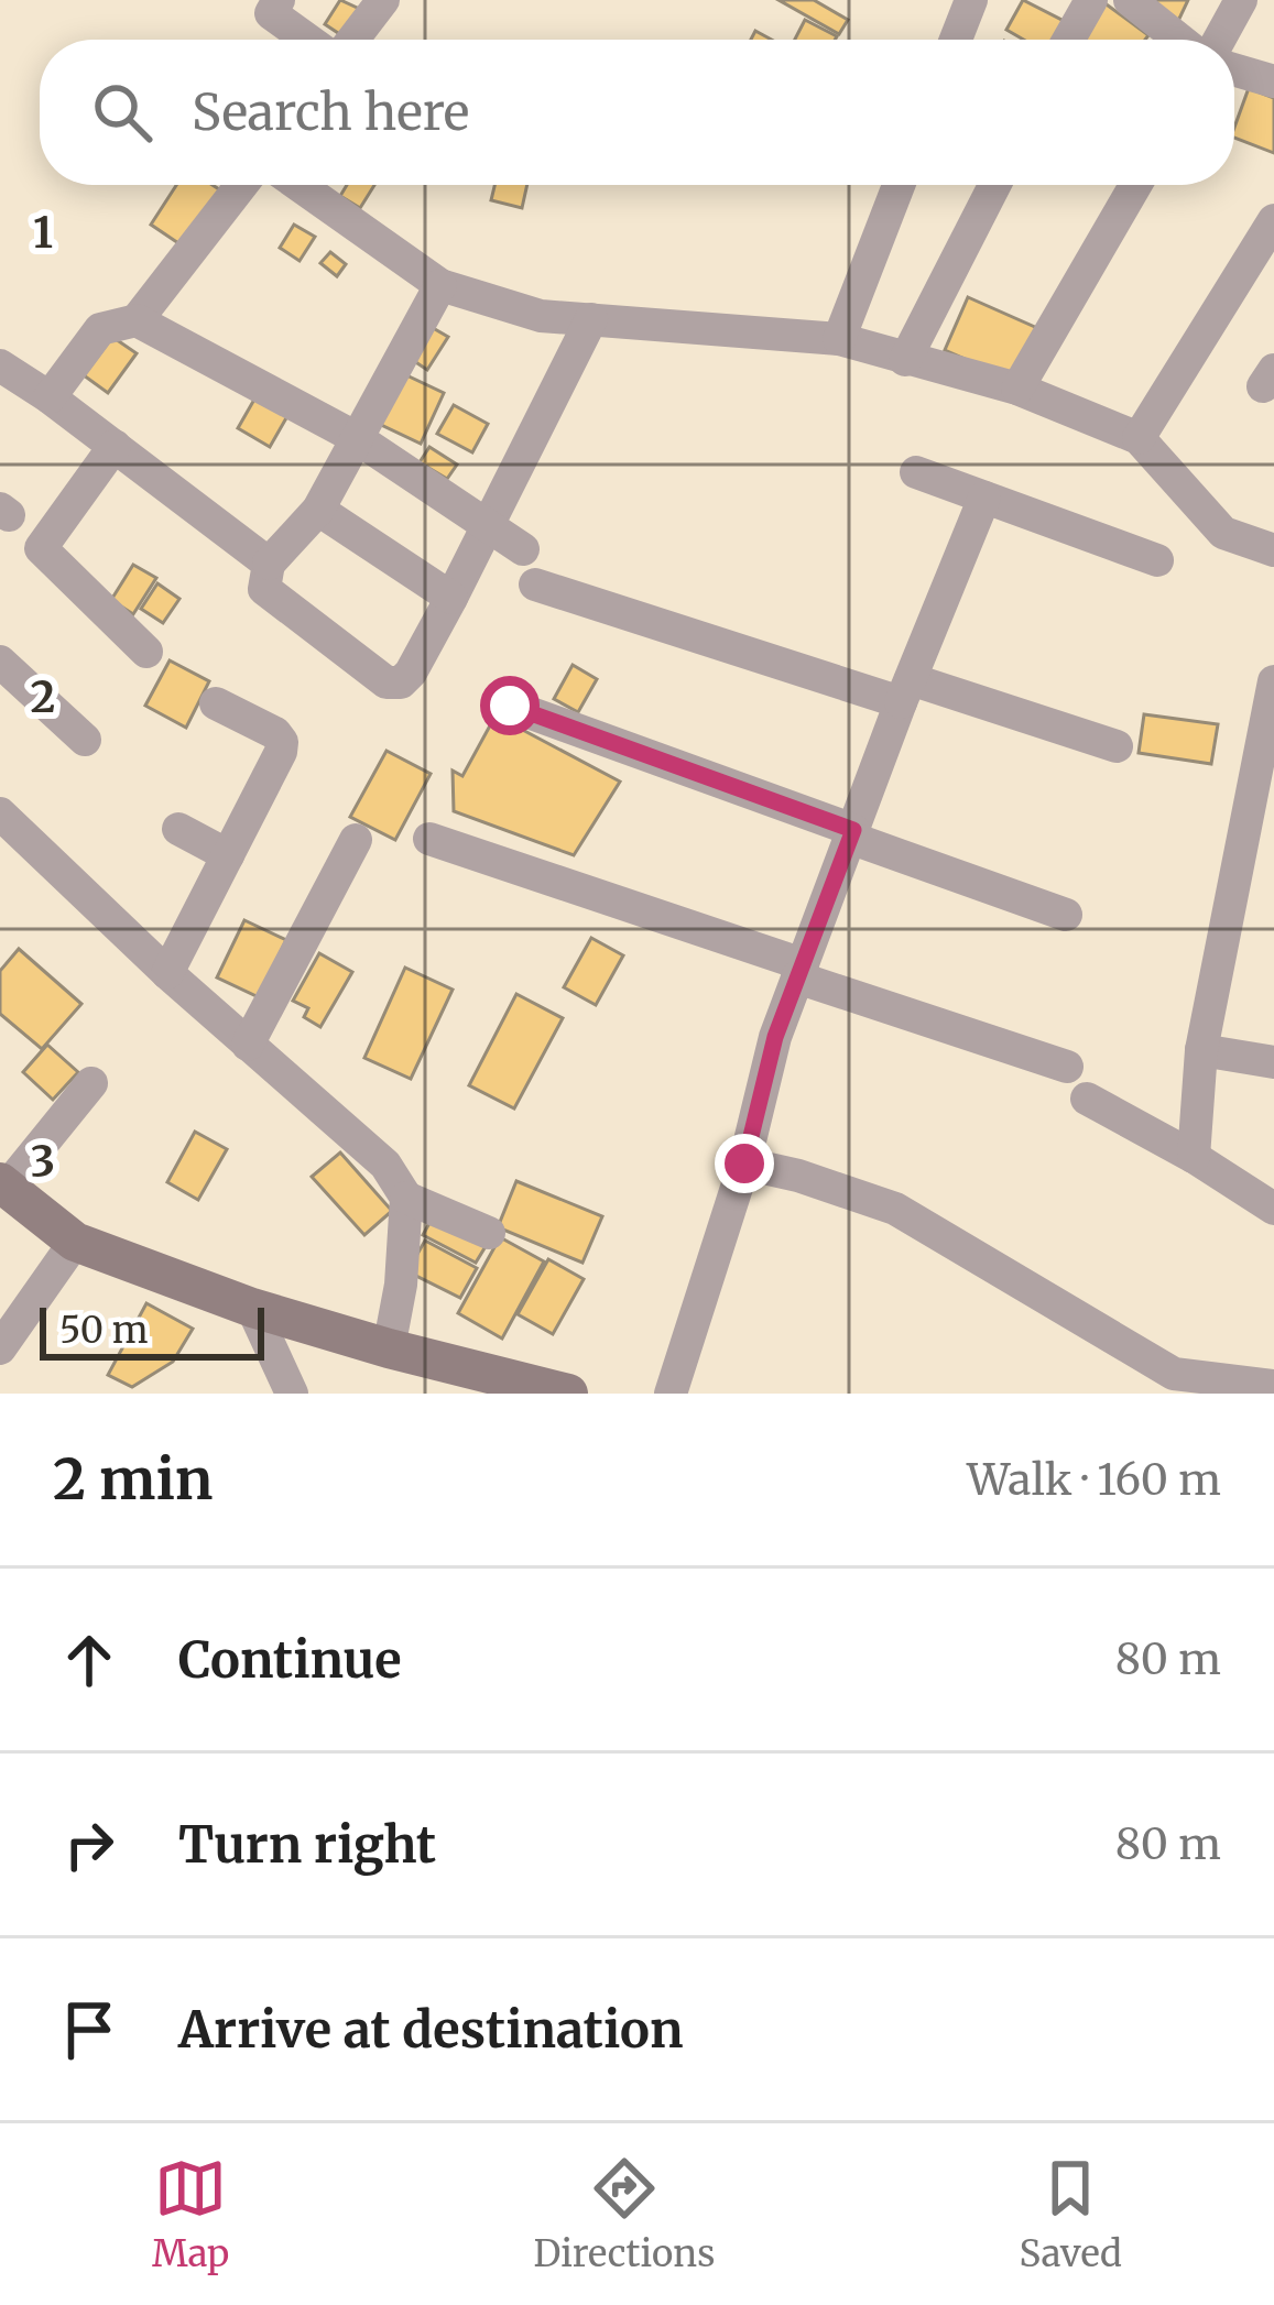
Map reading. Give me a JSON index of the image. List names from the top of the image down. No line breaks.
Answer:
{"scale_bar":"50 m","page":{"search":"Search here","scale":"50 m","heading":["2 min","Walk · 160 m"],"list":[["Continue","80 m"],["Turn right","80 m"],"Arrive at destination"],"nav":["Map","Directions","Saved"]},"grid":{"rows":["1","2","3"]}}
